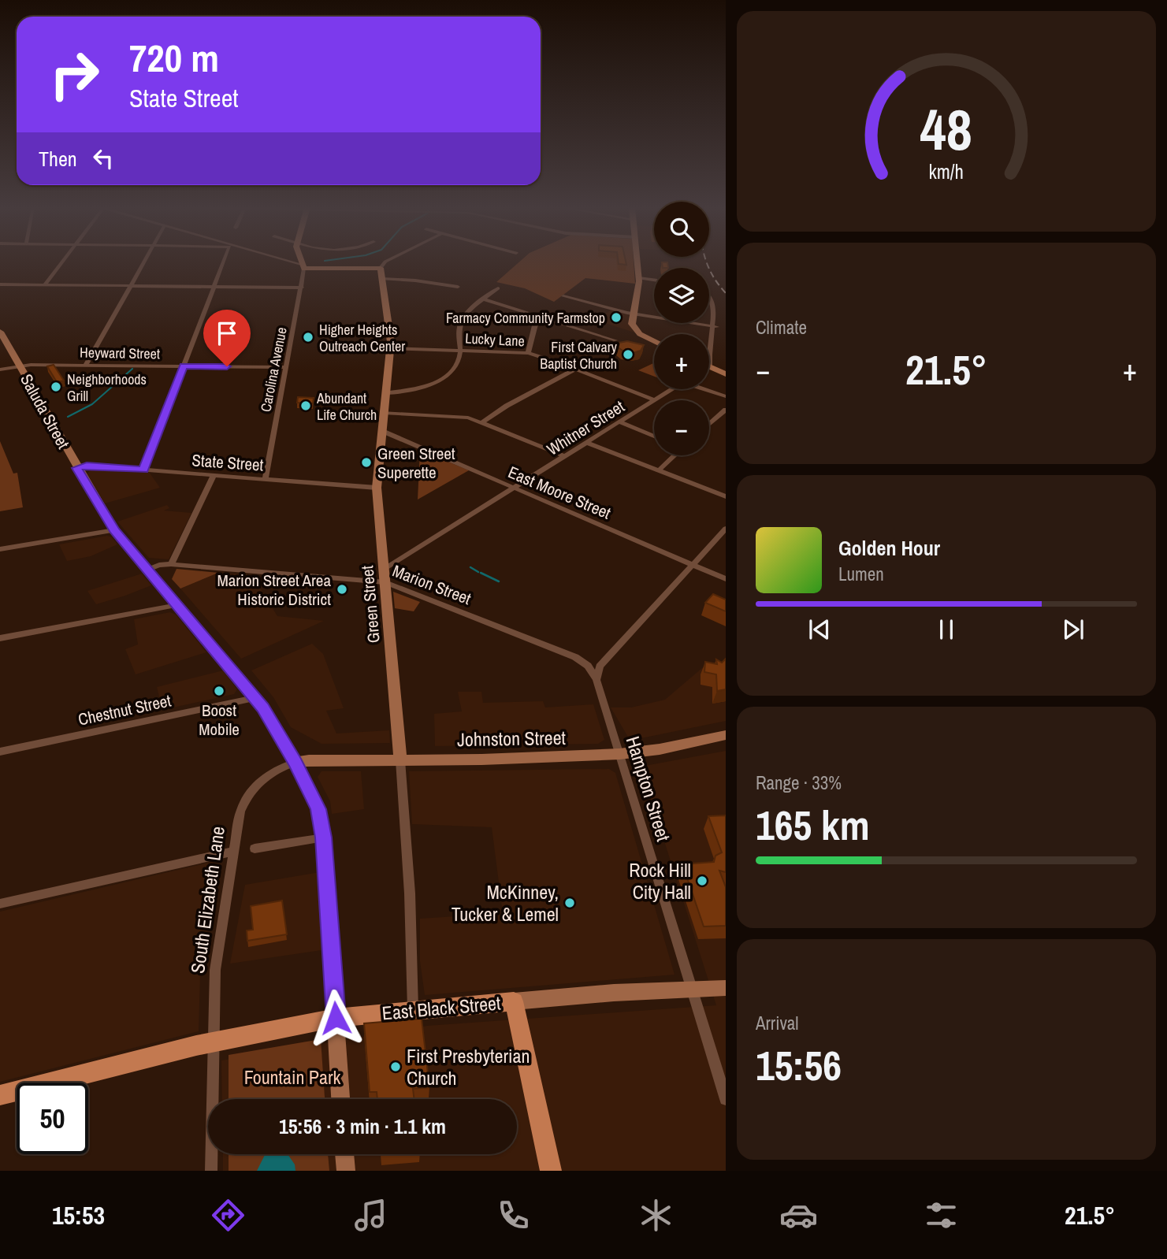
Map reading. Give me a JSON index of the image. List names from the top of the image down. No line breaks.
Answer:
{"streets":{"main road":["East Black Street"],"street":["Lucky Lane","Heyward Street","Carolina Avenue","Saluda Street","Whitner Street","State Street","East Moore Street","Marion Street","Green Street","Chestnut Street","Johnston Street","Hampton Street","South Elizabeth Lane"]},"crossings":[["Lucky Lane","Whitner Street"],["Lucky Lane","Green Street"],["Heyward Street","Carolina Avenue"],["Heyward Street","Saluda Street"],["Carolina Avenue","State Street"],["Saluda Street","State Street"],["Saluda Street","Marion Street"],["Saluda Street","Chestnut Street"],["Saluda Street","Johnston Street"],["Saluda Street","South Elizabeth Lane"],["Saluda Street","East Black Street"],["Whitner Street","East Moore Street"],["Whitner Street","Green Street"],["State Street","Green Street"],["East Moore Street","Green Street"],["Marion Street","Green Street"],["Marion Street","Hampton Street"],["Green Street","Johnston Street"],["Green Street","East Black Street"],["Johnston Street","Hampton Street"],["Johnston Street","South Elizabeth Lane"],["Hampton Street","East Black Street"],["South Elizabeth Lane","East Black Street"]],"parks":["Fountain Park"],"places":["Farmacy Community Farmstop","Higher Heights Outreach Center","First Calvary Baptist Church","Neighborhoods Grill","Abundant Life Church","Green Street Superette","Marion Street Area Historic District","Boost Mobile","Rock Hill City Hall","McKinney, Tucker & Lemel","First Presbyterian Church"],"page":{"turn":["720 m","State Street"],"then":"Then","map_buttons":["+","−"],"tile":["Climate",["Range · 33%","165 km"],["Arrival","15:56"]],"heat":["−","21.5°","+"],"song":["Golden Hour","Lumen"],"limit":"50","trip":"15:56 · 3 min · 1.1 km","tabs":["15:53","21.5°"],"gauge":["48","km/h"]}}
